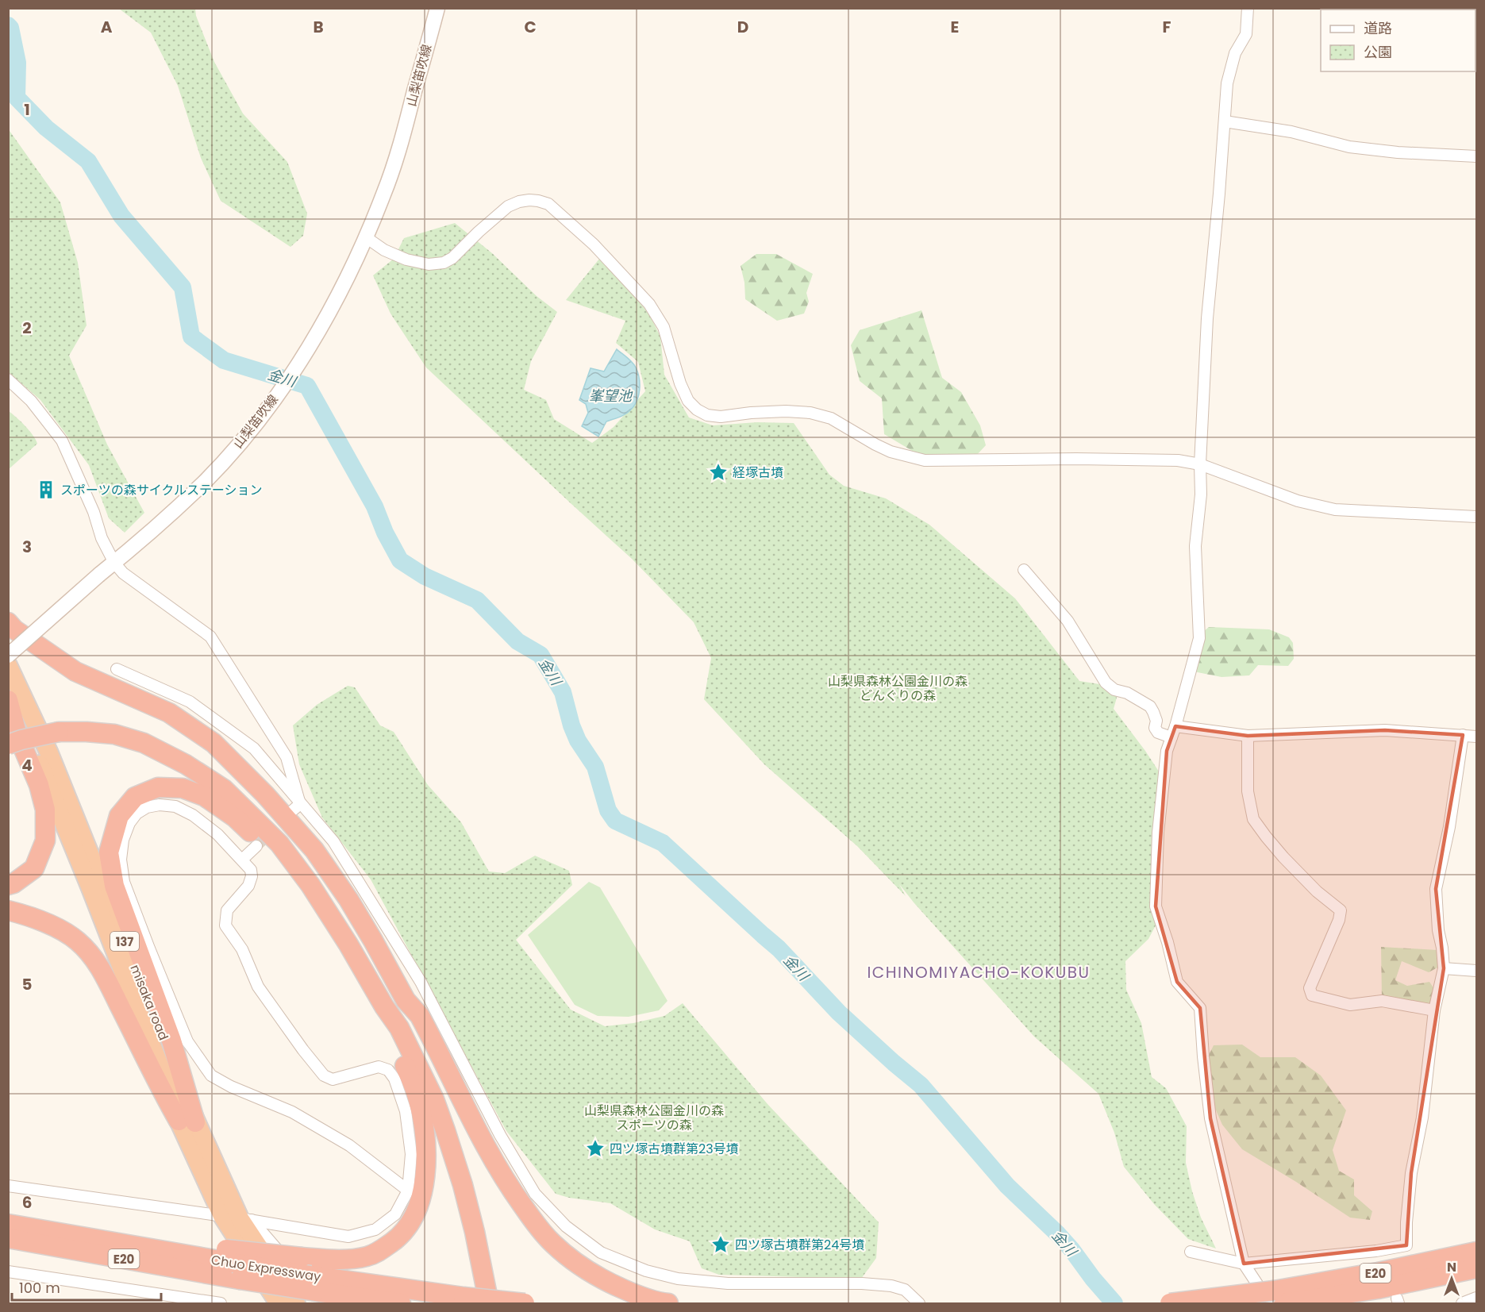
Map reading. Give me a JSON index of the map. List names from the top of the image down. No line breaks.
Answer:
{"streets":{"highway":["137","misaka road","E20","Chuo Expressway"],"main road":["山梨笛吹線"]},"districts":["ICHINOMIYACHO-KOKUBU"],"water":["金川","峯望池"],"parks":["山梨県森林公園金川の森 どんぐりの森","山梨県森林公園金川の森 スポーツの森"],"places":{"place":["経塚古墳","四ツ塚古墳群第23号墳","四ツ塚古墳群第24号墳"],"building":["スポーツの森サイクルステーション"]},"legend":["道路","公園"],"scale_bar":"100 m","north":"top","grid":{"columns":["A","B","C","D","E","F"],"rows":["1","2","3","4","5","6"]}}
